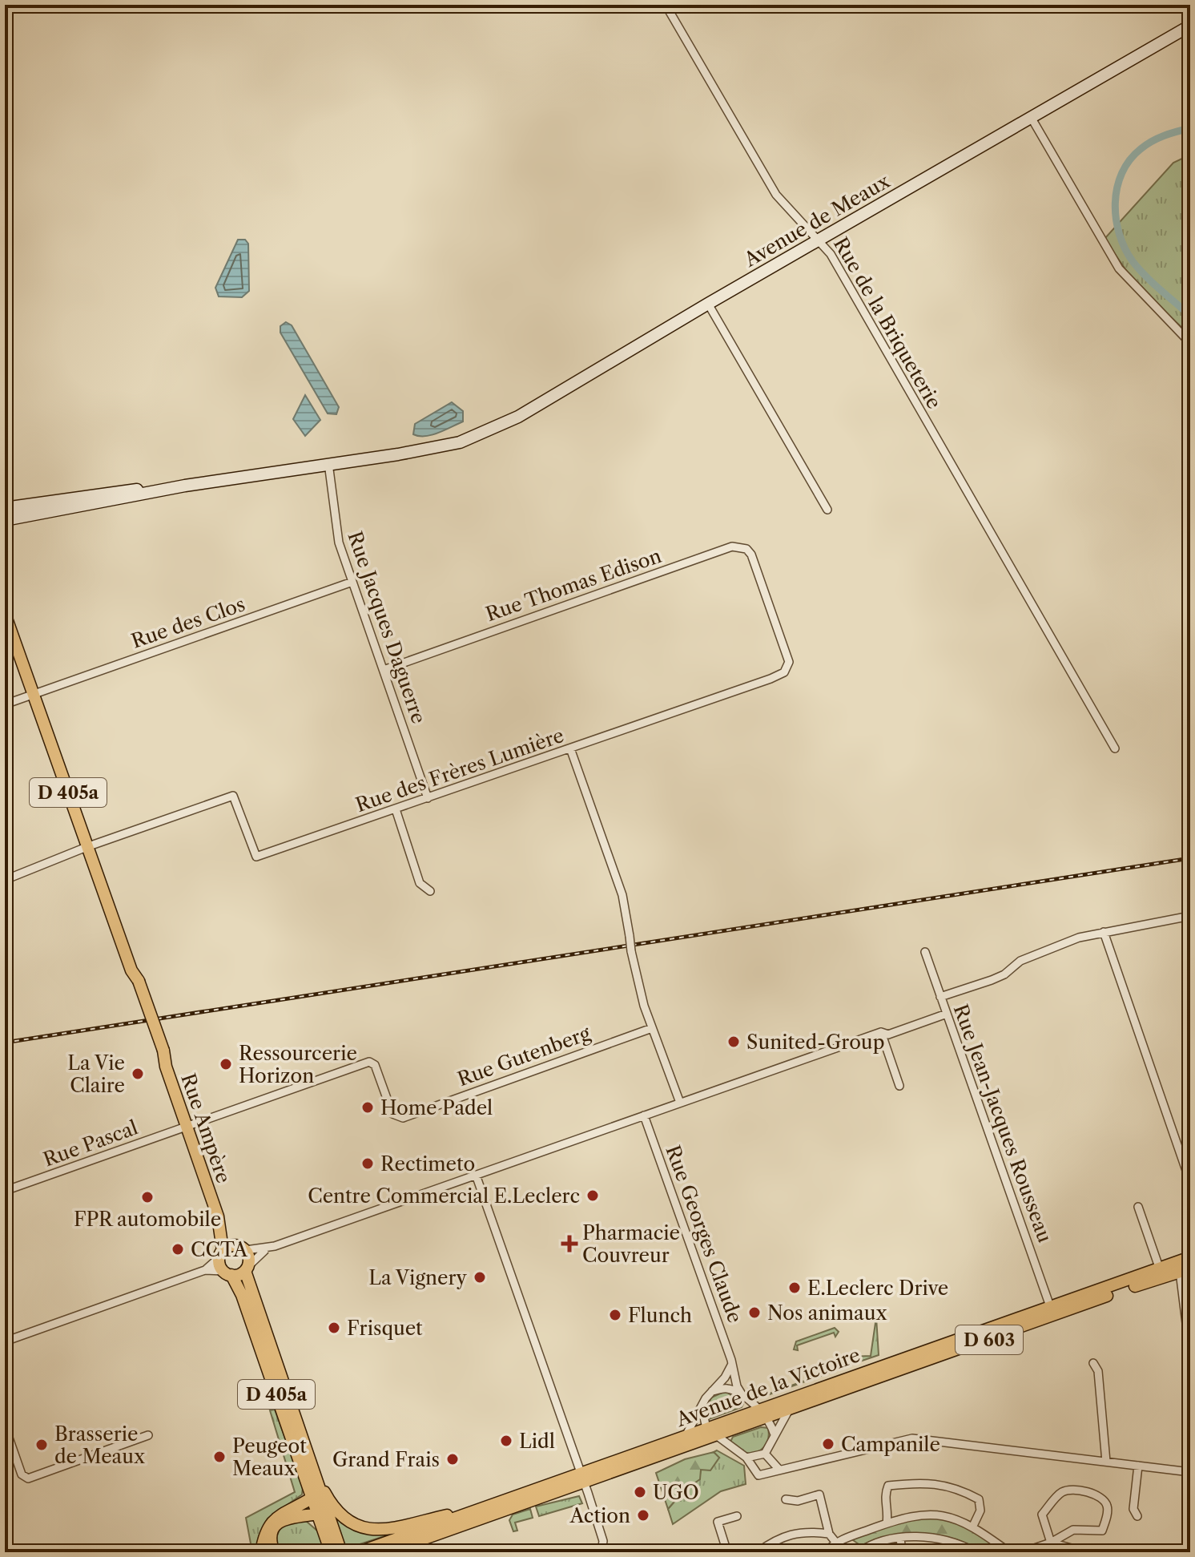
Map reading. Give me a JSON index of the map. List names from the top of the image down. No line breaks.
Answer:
{"streets":{"main road":["D 405a","Rue Ampère","D 603","Avenue de la Victoire"],"street":["Avenue de Meaux","Rue de la Briqueterie","Rue Thomas Edison","Rue des Clos","Rue Jacques Daguerre","Rue des Frères Lumière","Rue Gutenberg","Rue Jean-Jacques Rousseau","Rue Pascal","Rue Georges Claude"]},"crossings":[["Avenue de Meaux","Rue de la Briqueterie"],["Avenue de Meaux","Rue Jacques Daguerre"],["Rue Thomas Edison","Rue Jacques Daguerre"],["Rue Thomas Edison","Rue des Frères Lumière"],["Rue des Clos","Rue Jacques Daguerre"],["Rue des Clos","D 405a"],["Rue Jacques Daguerre","Rue des Frères Lumière"],["Rue des Frères Lumière","D 405a"],["Rue des Frères Lumière","Rue Ampère"],["D 405a","Rue Ampère"],["Rue Gutenberg","Rue Ampère"],["Rue Gutenberg","Rue Pascal"],["Rue Jean-Jacques Rousseau","Avenue de la Victoire"],["Rue Ampère","Rue Pascal"]],"places":{"other":["Sunited-Group","Ressourcerie Horizon","La Vie Claire","Home Padel","Rectimeto","Centre Commercial E.Leclerc","FPR automobile","CCTA","La Vignery","E.Leclerc Drive","Nos animaux","Flunch","Frisquet","Lidl","Campanile","Brasserie de Meaux","Peugeot Meaux","Grand Frais","UGO","Action"],"health":["Pharmacie Couvreur"]}}
